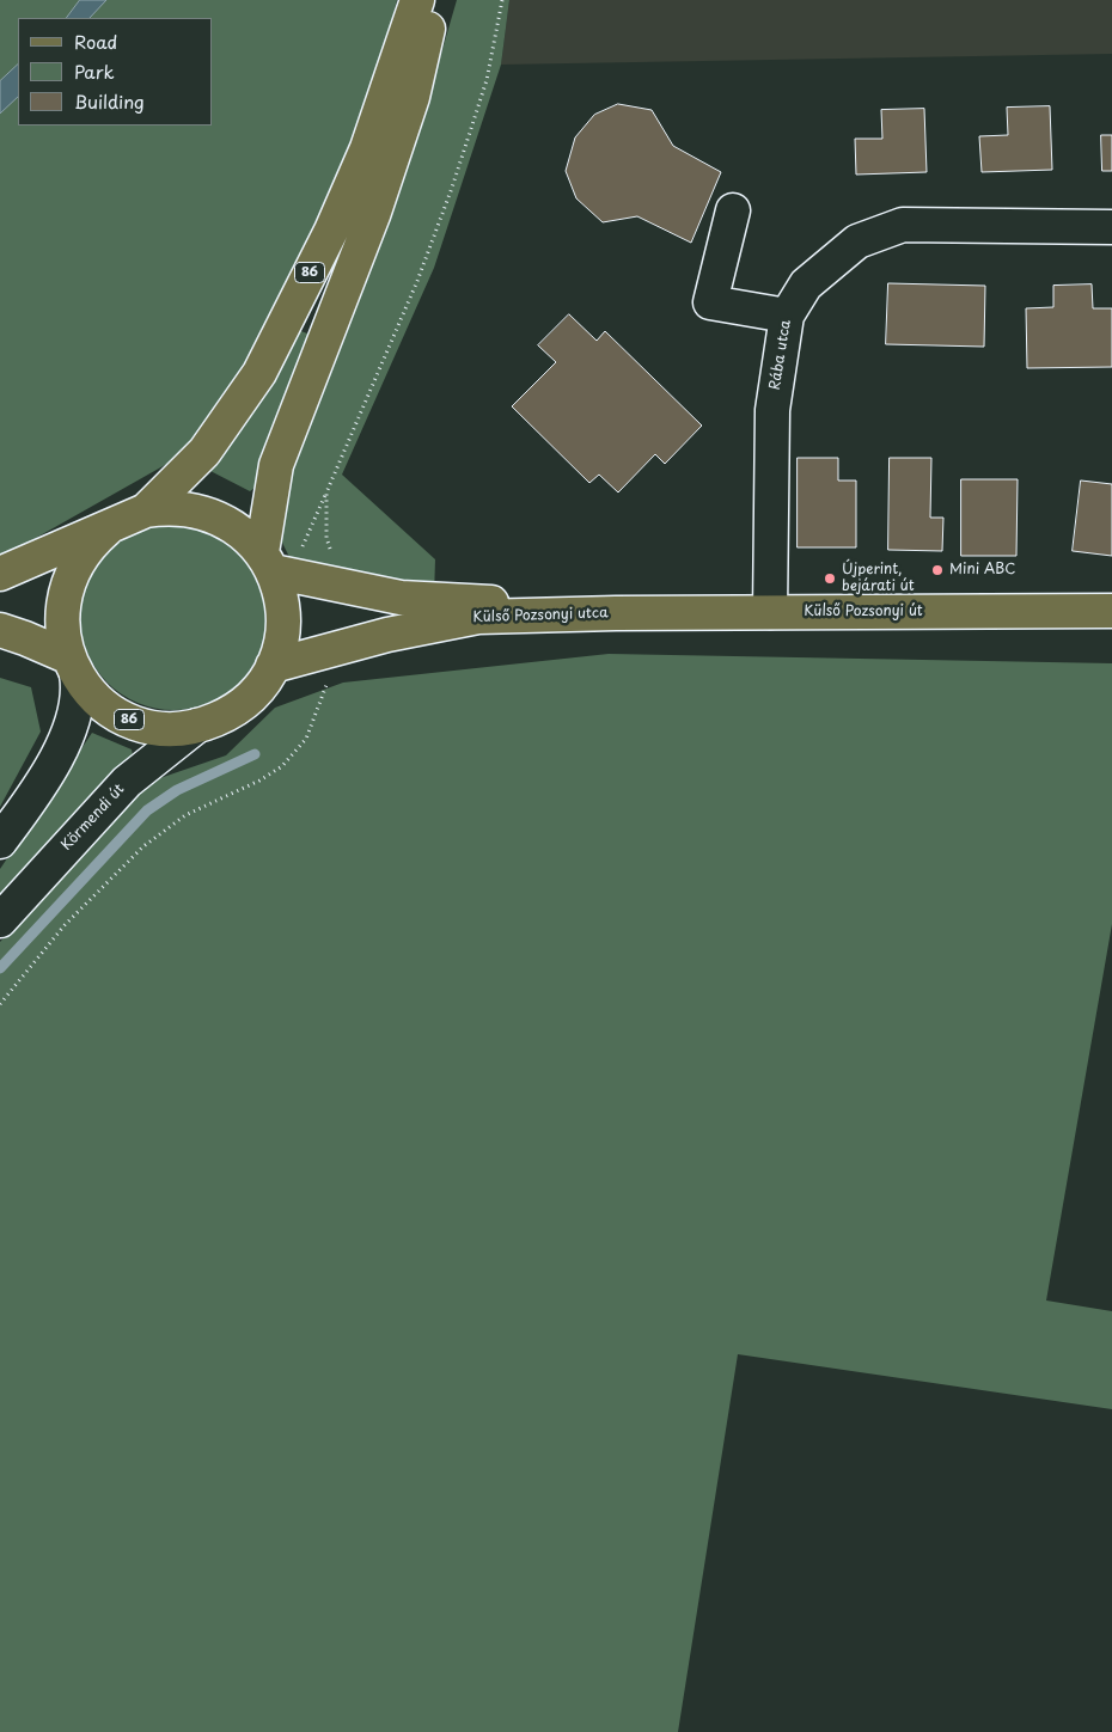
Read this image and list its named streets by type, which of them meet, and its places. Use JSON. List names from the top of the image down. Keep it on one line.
{"streets":{"main road":["86","Külső Pozsonyi út","Külső Pozsonyi utca"],"street":["Rába utca","Körmendi út"]},"crossings":[["86","Külső Pozsonyi utca"],["86","Körmendi út"],["Rába utca","Külső Pozsonyi út"],["Külső Pozsonyi út","Külső Pozsonyi utca"]],"places":["Mini ABC","Újperint, bejárati út"],"legend":["Road","Park","Building"]}
